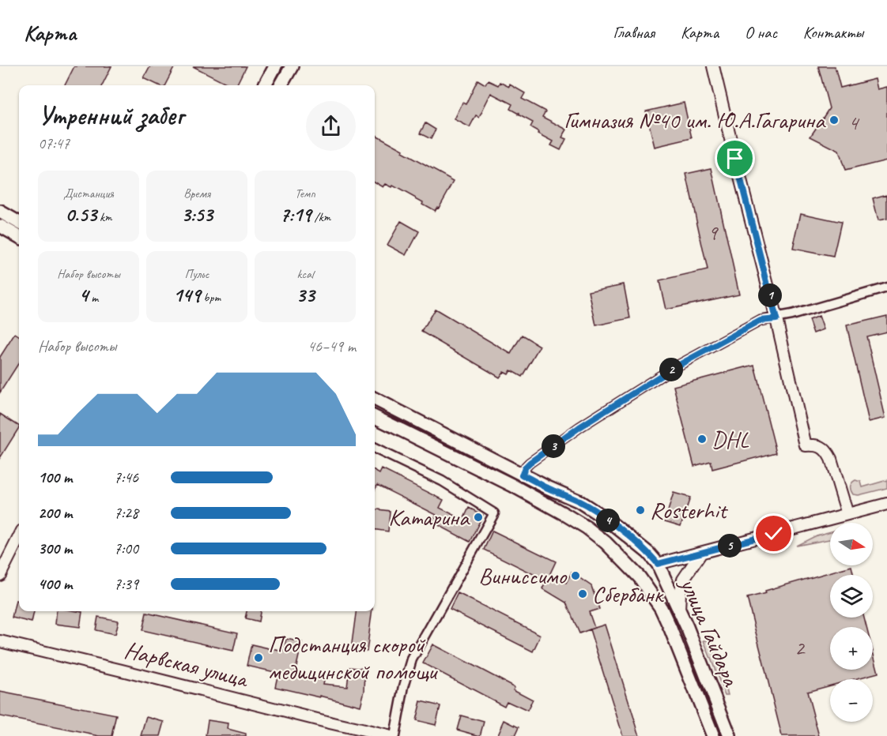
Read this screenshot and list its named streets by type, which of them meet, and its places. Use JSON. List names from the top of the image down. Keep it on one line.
{"streets":{"main road":["улица Гайдара"],"street":["Нарвская улица"]},"places":["Гимназия №40 им. Ю.А.Гагарина","DHL","Rosterhit","Катарина","Виниссимо","Сбербанк","Подстанция скорой медицинской помощи"],"house_numbers":["4","9","2"],"north":"right","page":{"header":"Карта","nav":["Главная","Карта","О нас","Контакты"],"heading":["Утренний забег","07:47"],"stats":[["Дистанция","0.53 km"],["Время","3:53"],["Темп","7:19 /km"],["Набор высоты","4 m"],["Пульс","149 bpm"],["kcal","33"]],"pins":["1","2","3","4","5"],"chart":["Набор высоты","46–49 m"],"list":[{"name":"100 m","note":"7:46"},{"name":"200 m","note":"7:28"},{"name":"300 m","note":"7:00"},{"name":"400 m","note":"7:39"}],"map_buttons":["+","−"]}}
